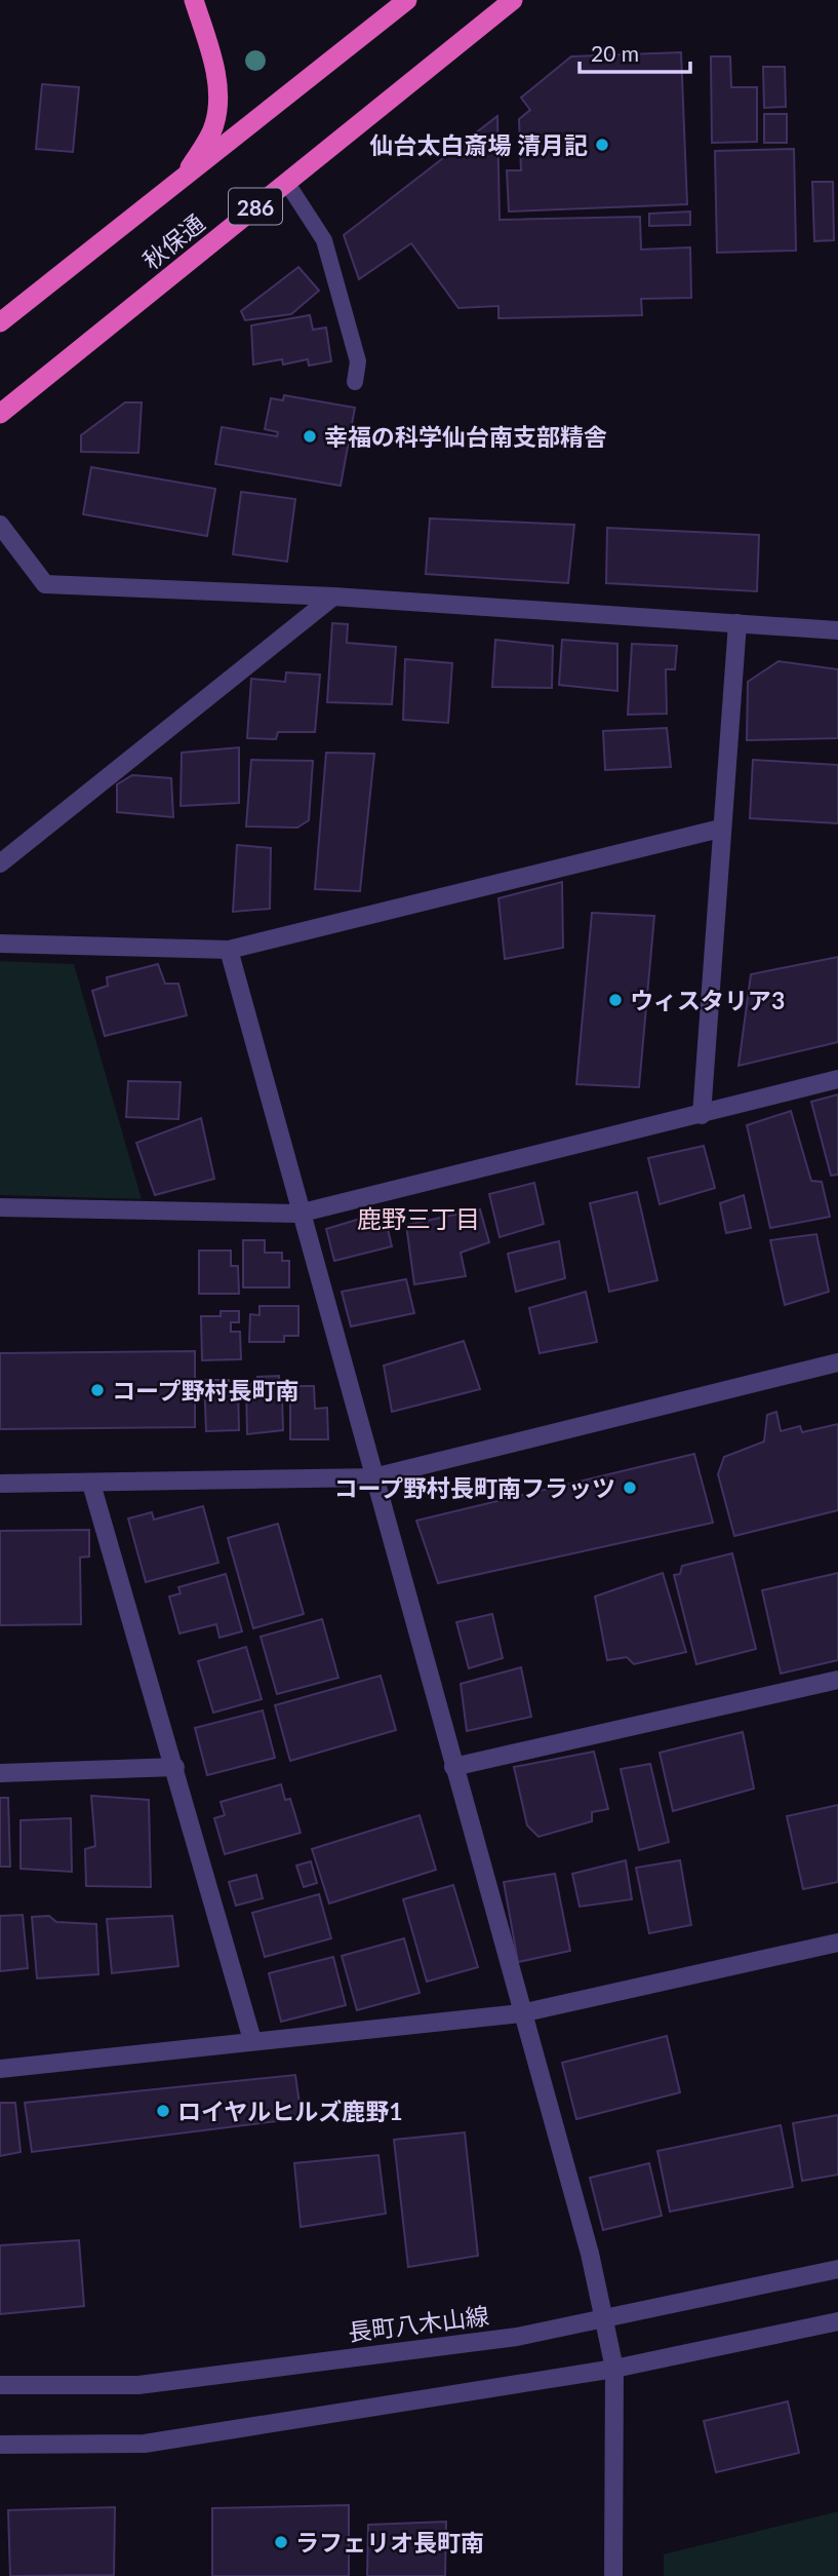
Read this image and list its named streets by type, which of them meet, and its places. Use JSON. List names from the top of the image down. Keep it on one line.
{"streets":{"highway":["286","秋保通"],"street":["長町八木山線"]},"districts":["鹿野三丁目"],"places":["仙台太白斎場 清月記","幸福の科学仙台南支部精舎","ウィスタリア3","コープ野村長町南","コープ野村長町南フラッツ","ロイヤルヒルズ鹿野1","ラフェリオ長町南"],"scale_bar":"20 m"}
